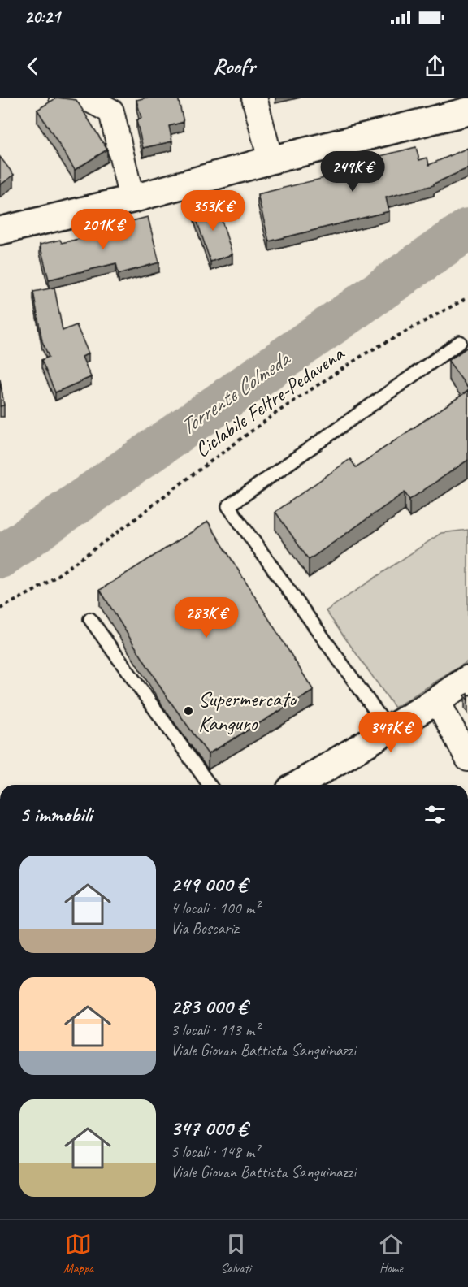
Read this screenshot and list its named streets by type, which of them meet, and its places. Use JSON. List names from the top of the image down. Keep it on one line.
{"streets":{"path":["Ciclabile Feltre-Pedavena"]},"water":["Torrente Colmeda"],"places":["Supermercato Kanguro"],"page":{"status":"20:21","header":"Roofr","price":["249K €","353K €","201K €","283K €","347K €"],"heading":"5 immobili","list":[{"name":"249 000 €","note":"4 locali · 100 m² · Via Boscariz"},{"name":"283 000 €","note":"3 locali · 113 m² · Viale Giovan Battista Sanguinazzi"},{"name":"347 000 €","note":"5 locali · 148 m² · Viale Giovan Battista Sanguinazzi"}],"tabs":["Mappa","Salvati","Home"]}}
